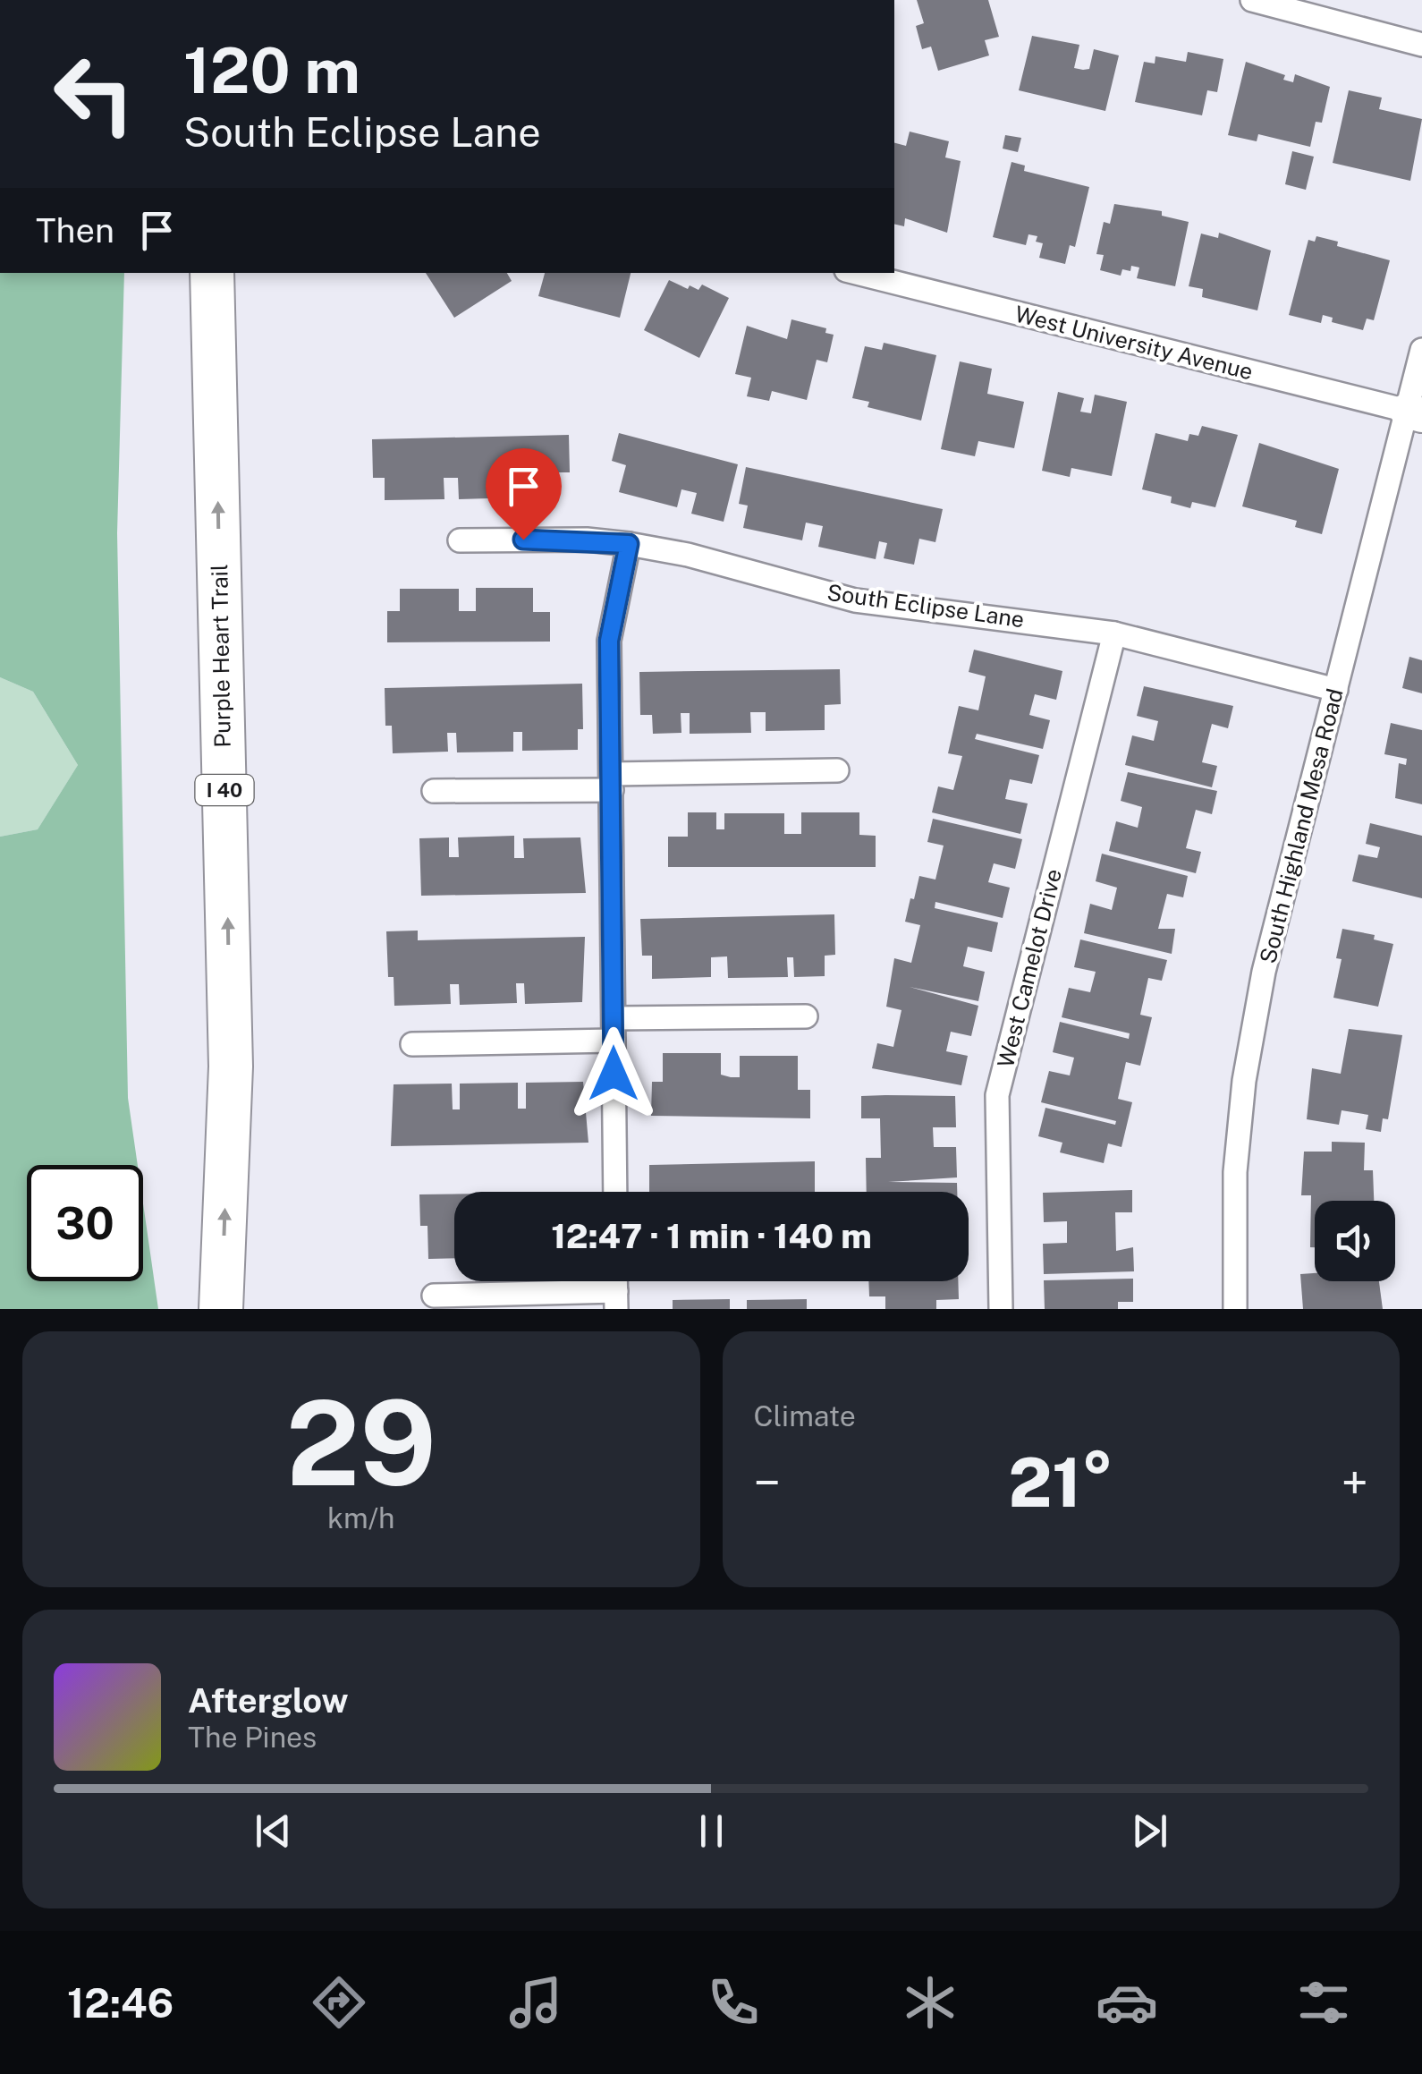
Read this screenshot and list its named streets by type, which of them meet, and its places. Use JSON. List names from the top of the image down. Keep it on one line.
{"streets":{"highway":["Purple Heart Trail","I 40"],"street":["West University Avenue","South Eclipse Lane","South Highland Mesa Road","West Camelot Drive"]},"crossings":[["West University Avenue","South Highland Mesa Road"],["South Eclipse Lane","South Highland Mesa Road"],["South Eclipse Lane","West Camelot Drive"]],"one_way":["Purple Heart Trail"],"page":{"turn":["120 m","South Eclipse Lane"],"then":"Then","limit":"30","trip":"12:47 · 1 min · 140 m","tile":[["29","km/h"],"Climate"],"heat":["−","21°","+"],"song":["Afterglow","The Pines"],"tabs":"12:46"}}
